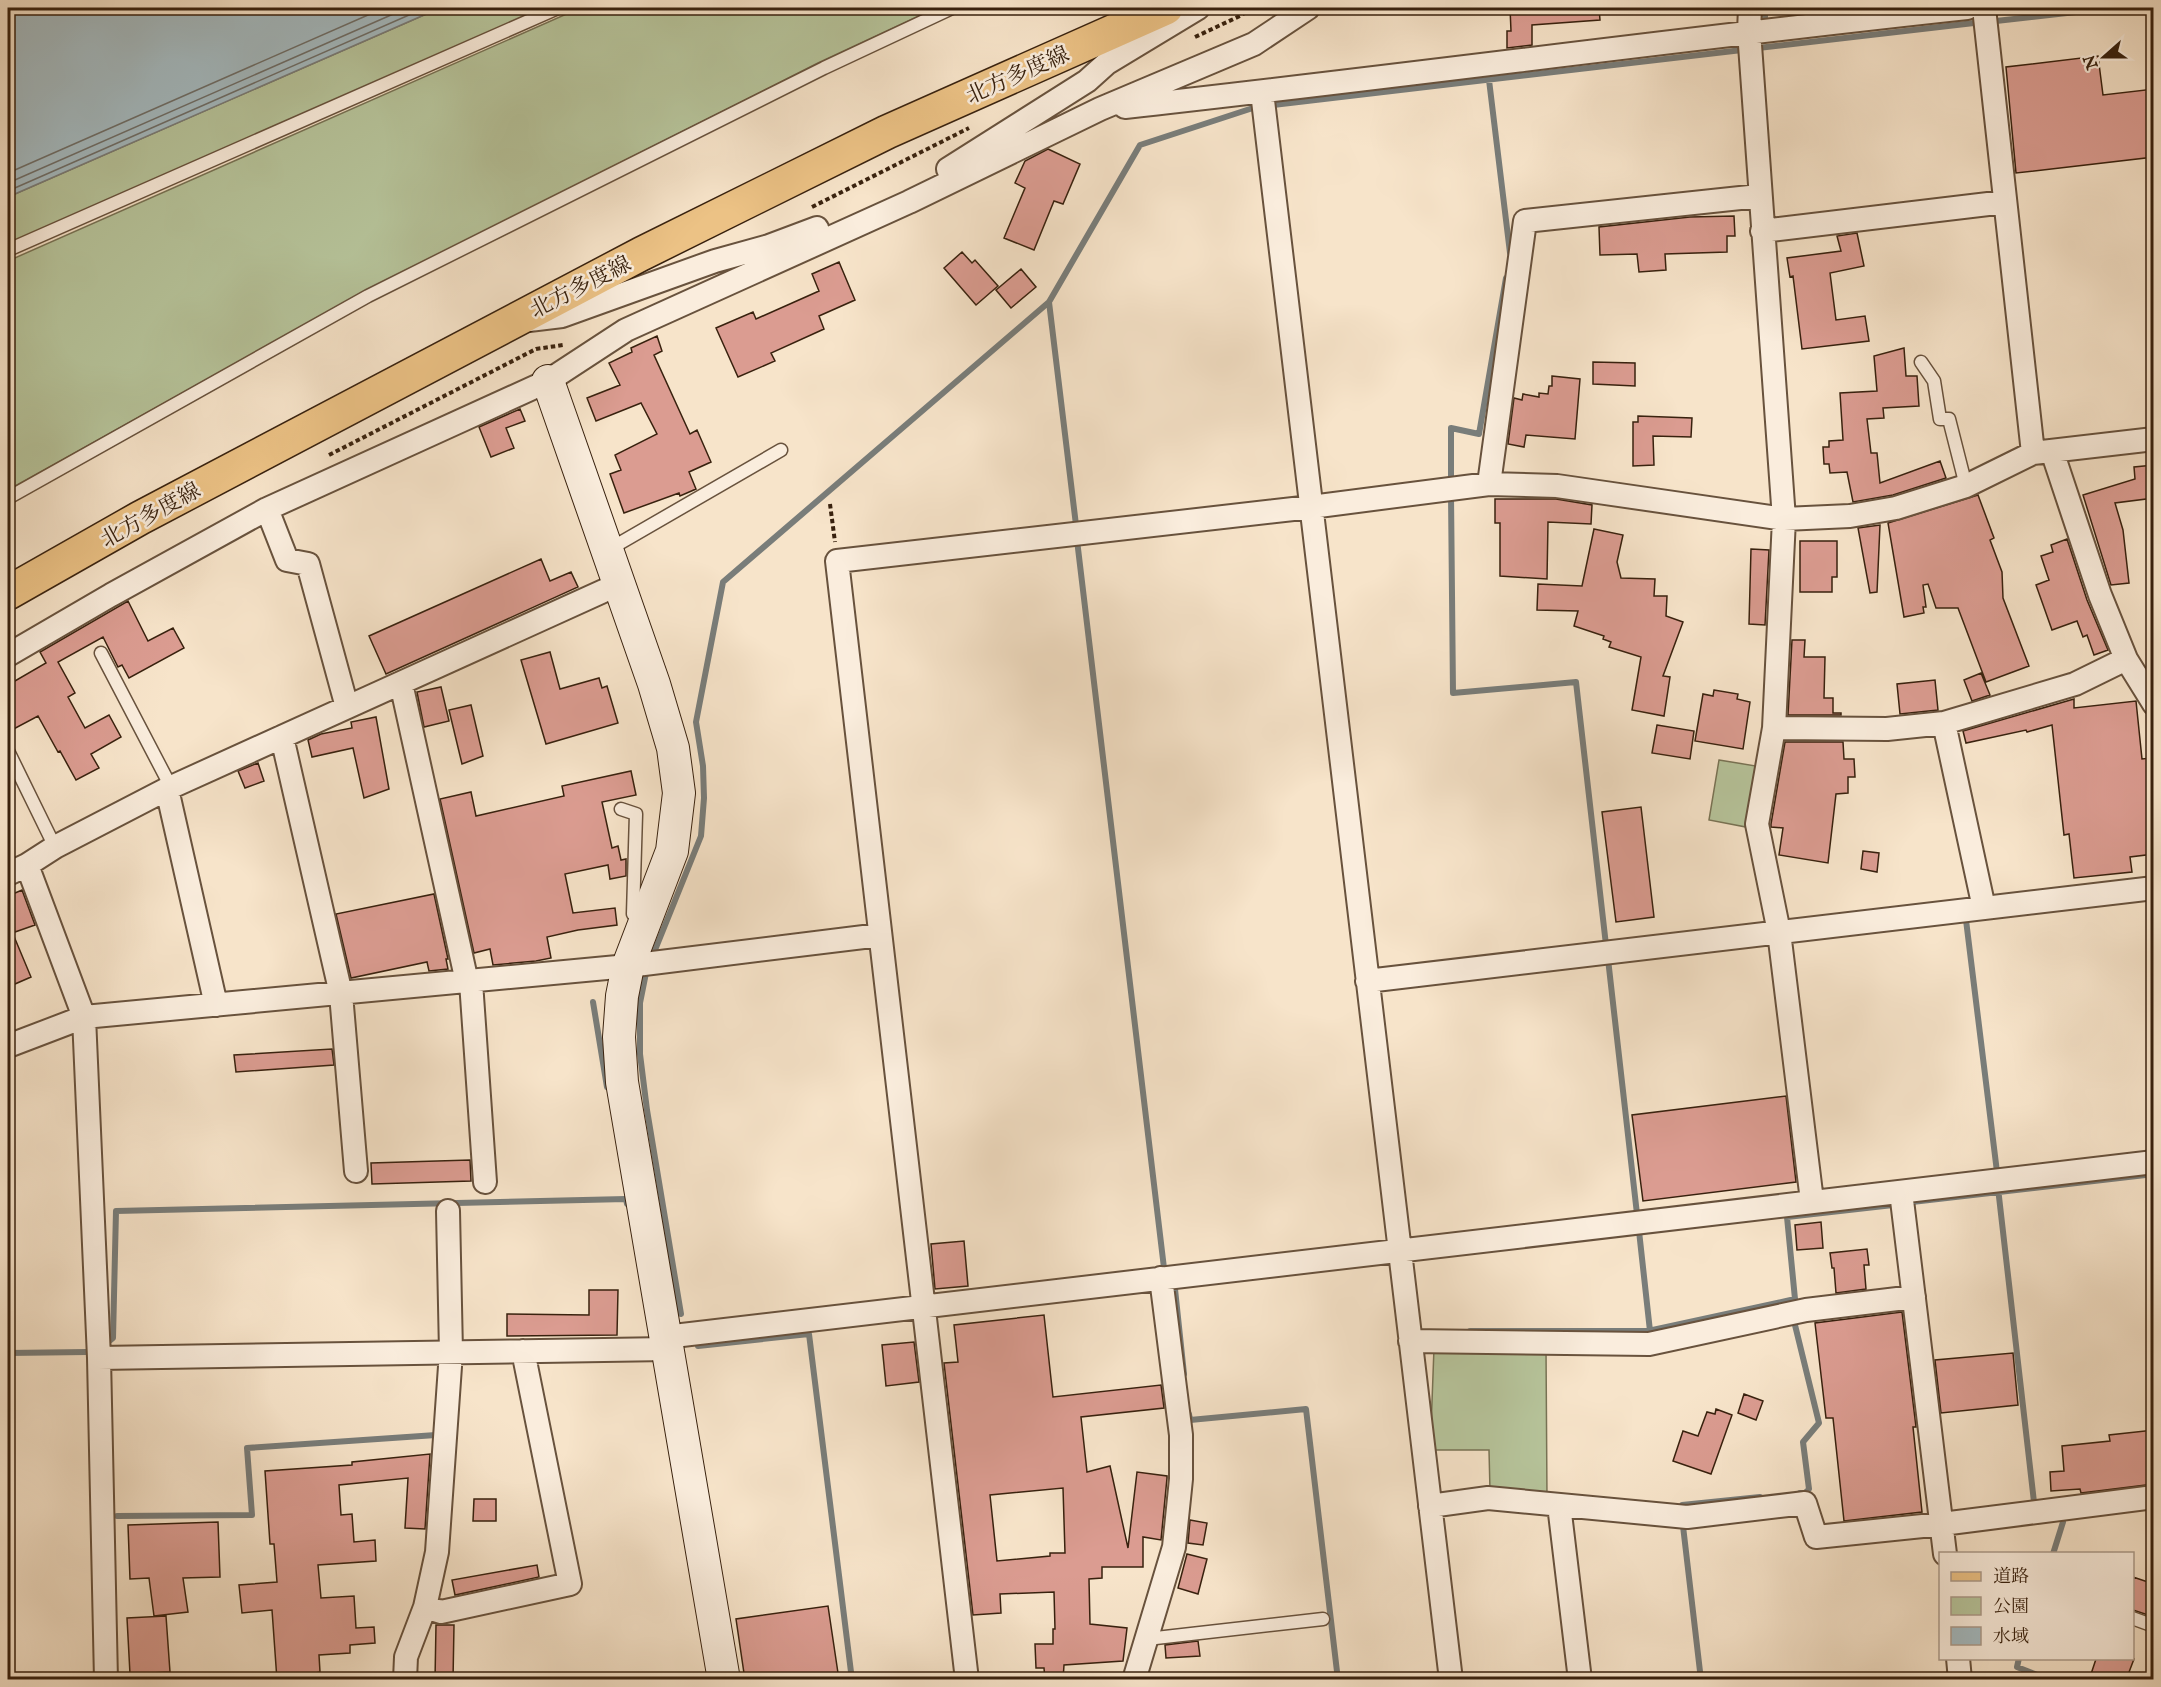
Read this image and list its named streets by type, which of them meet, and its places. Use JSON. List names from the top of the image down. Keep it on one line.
{"streets":{"main road":["北方多度線"]},"legend":["道路","公園","水域"],"north":"left"}
